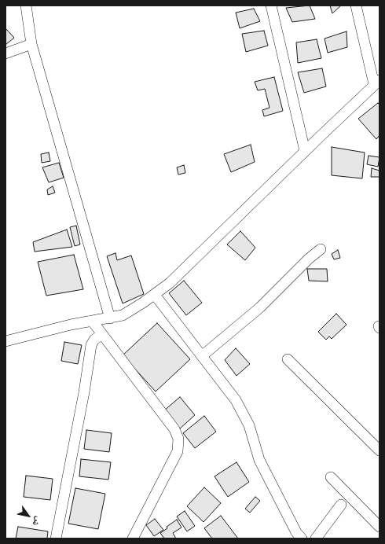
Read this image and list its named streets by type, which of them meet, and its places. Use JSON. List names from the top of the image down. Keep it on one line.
{"north":"bottom right"}
